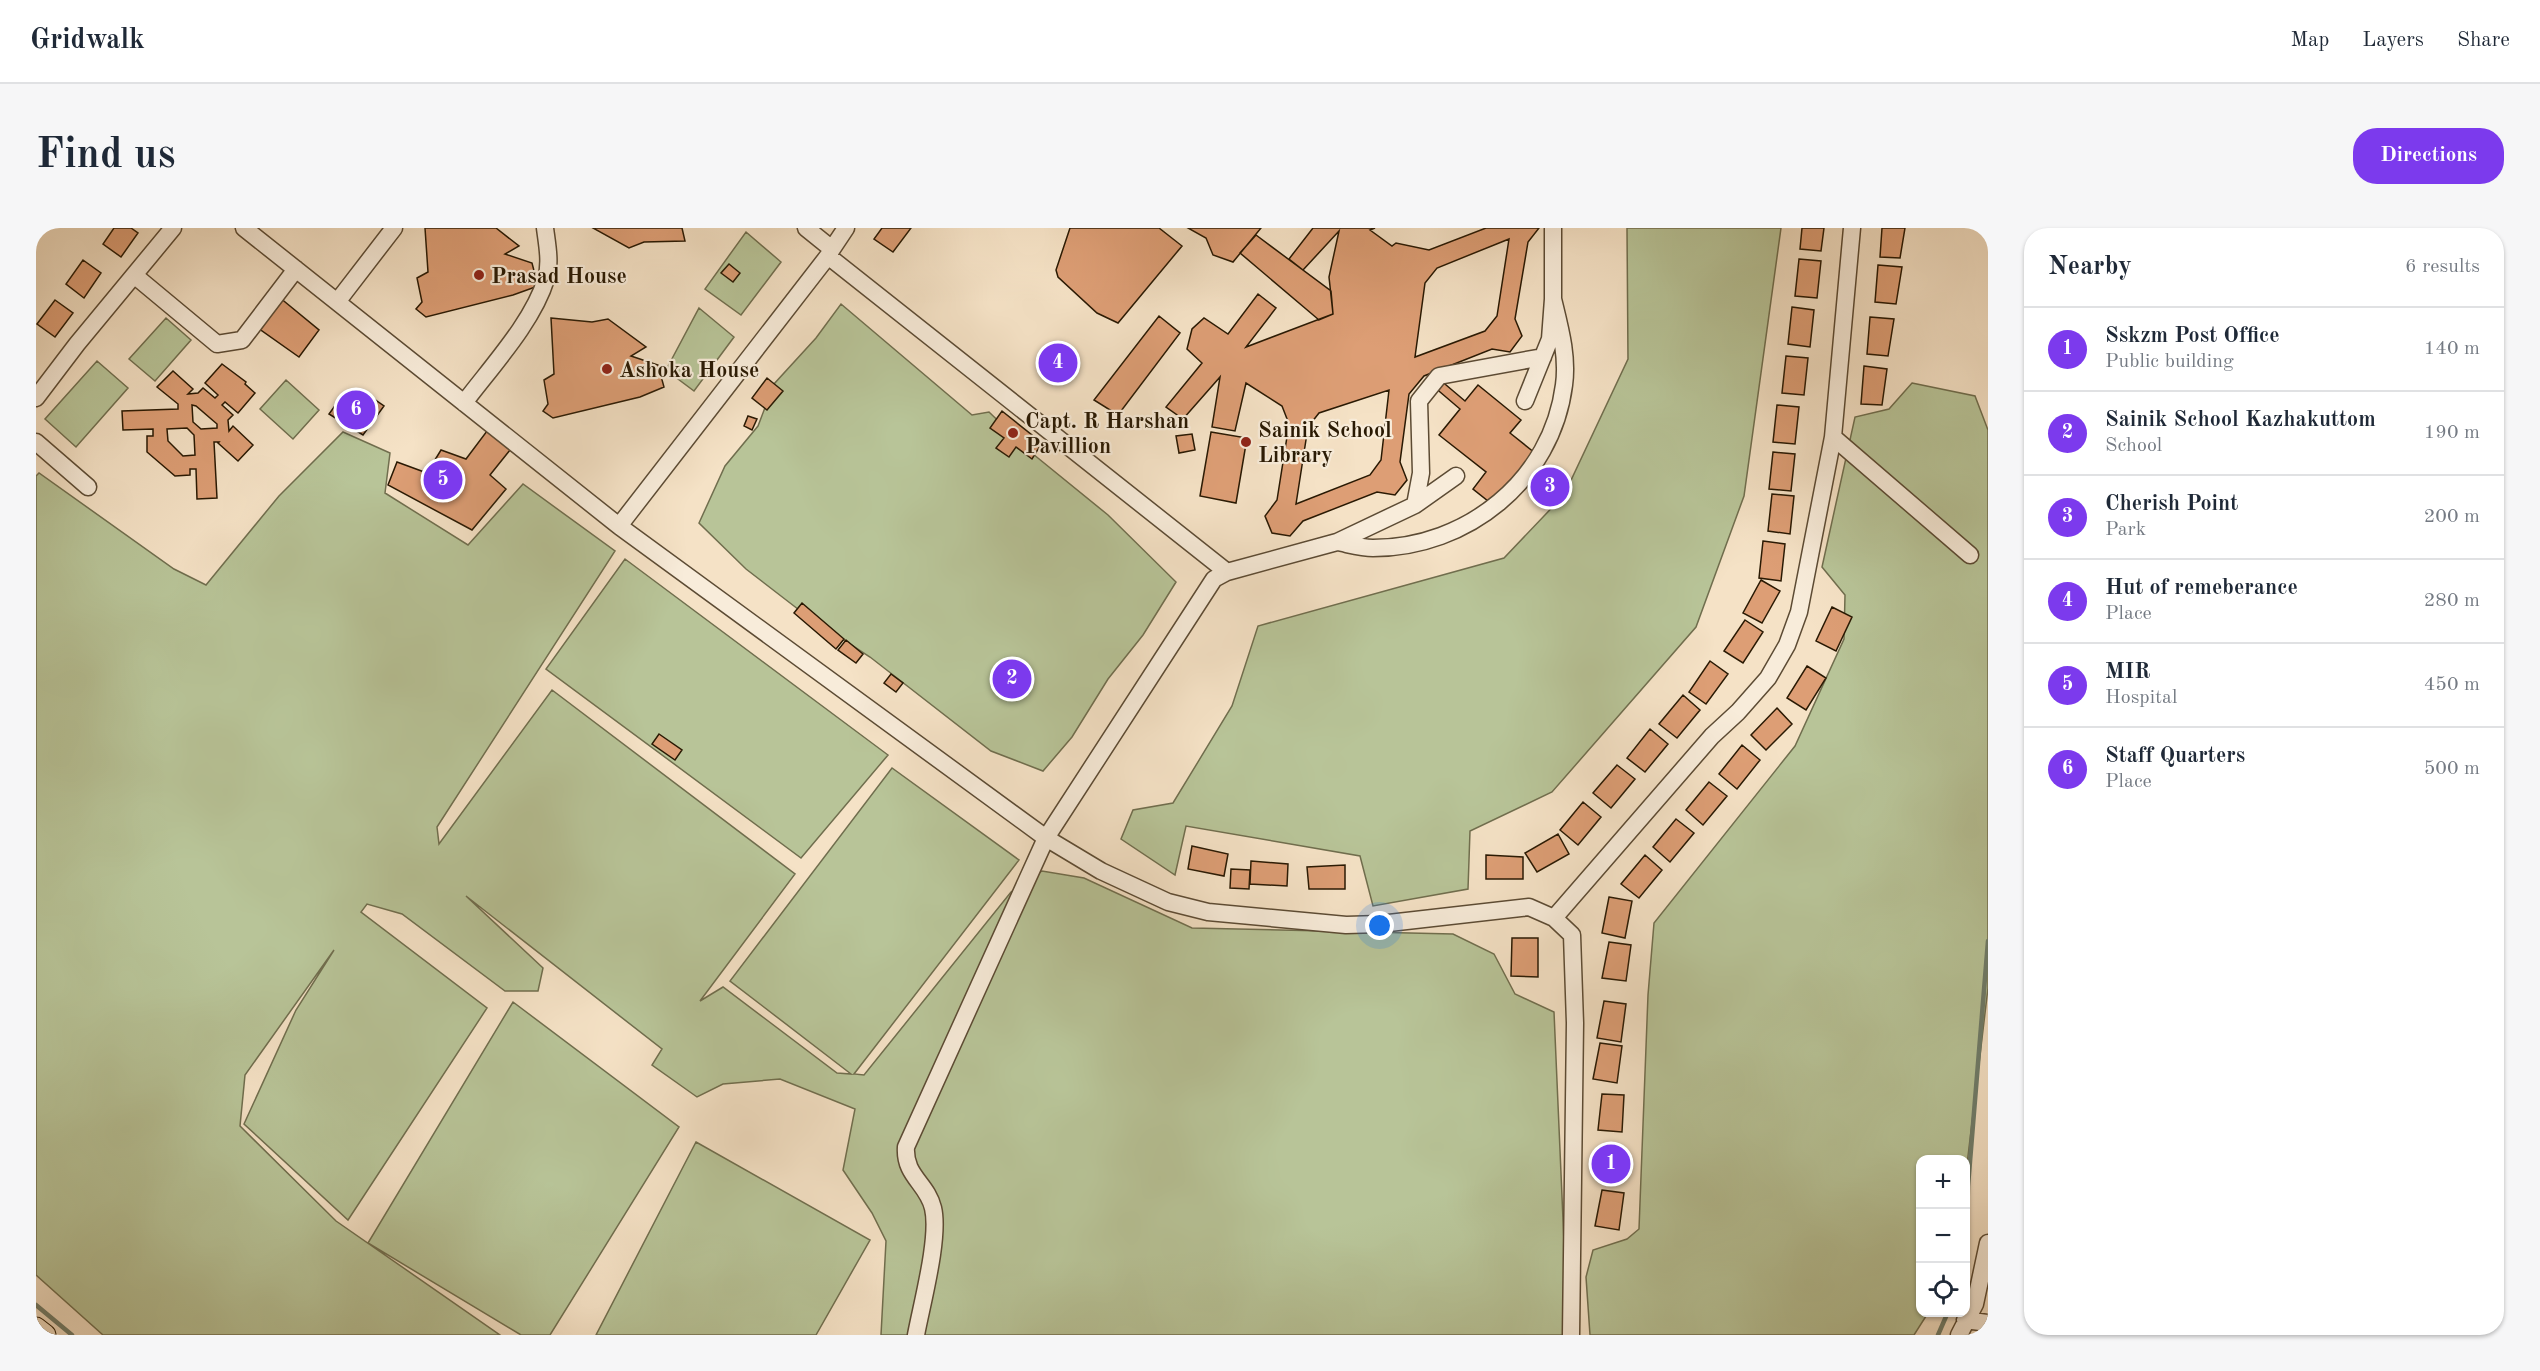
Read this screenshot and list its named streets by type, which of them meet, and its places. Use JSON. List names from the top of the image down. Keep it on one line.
{"places":["Prasad House","Ashoka House","Capt. R Harshan Pavillion","Sainik School Library"],"page":{"header":"Gridwalk","nav":["Map","Layers","Share"],"buttons":"Directions","title":"Find us","heading":["Nearby","6 results"],"list":[{"mark":"1","name":"Sskzm Post Office","note":"Public building","value":"140 m"},{"mark":"2","name":"Sainik School Kazhakuttom","note":"School","value":"190 m"},{"mark":"3","name":"Cherish Point","note":"Park","value":"200 m"},{"mark":"4","name":"Hut of remeberance","note":"Place","value":"280 m"},{"mark":"5","name":"MIR","note":"Hospital","value":"450 m"},{"mark":"6","name":"Staff Quarters","note":"Place","value":"500 m"}],"pins":["4","6","5","3","2","1"],"map_buttons":["+","−"]}}
